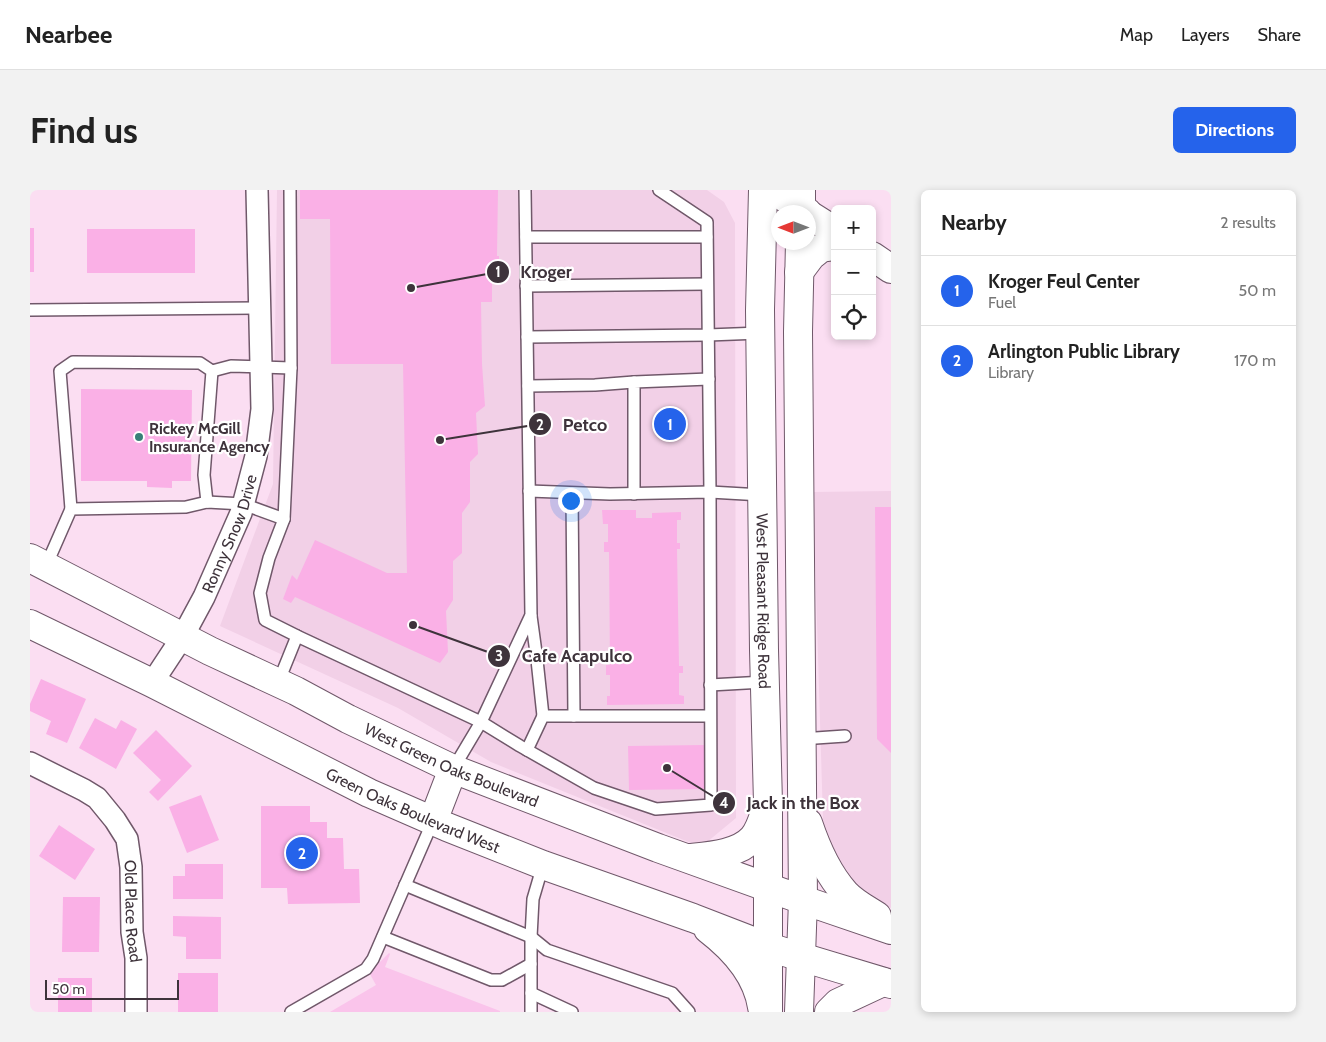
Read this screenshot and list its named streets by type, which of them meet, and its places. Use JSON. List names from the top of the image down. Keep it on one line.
{"streets":{"main road":["West Pleasant Ridge Road","West Green Oaks Boulevard","Green Oaks Boulevard West"],"street":["Ronny Snow Drive","Old Place Road"]},"crossings":[["Ronny Snow Drive","West Green Oaks Boulevard"],["Ronny Snow Drive","Green Oaks Boulevard West"],["West Pleasant Ridge Road","West Green Oaks Boulevard"],["West Pleasant Ridge Road","Green Oaks Boulevard West"]],"places":["Kroger","Rickey McGill Insurance Agency","Petco","Cafe Acapulco","Jack in the Box"],"scale_bar":"50 m","north":"left","page":{"header":"Nearbee","nav":["Map","Layers","Share"],"buttons":"Directions","title":"Find us","heading":["Nearby","2 results"],"map_buttons":["+","−"],"list":[{"mark":"1","name":"Kroger Feul Center","note":"Fuel","value":"50 m"},{"mark":"2","name":"Arlington Public Library","note":"Library","value":"170 m"}],"pins":["1","2"],"scale":"50 m"}}
